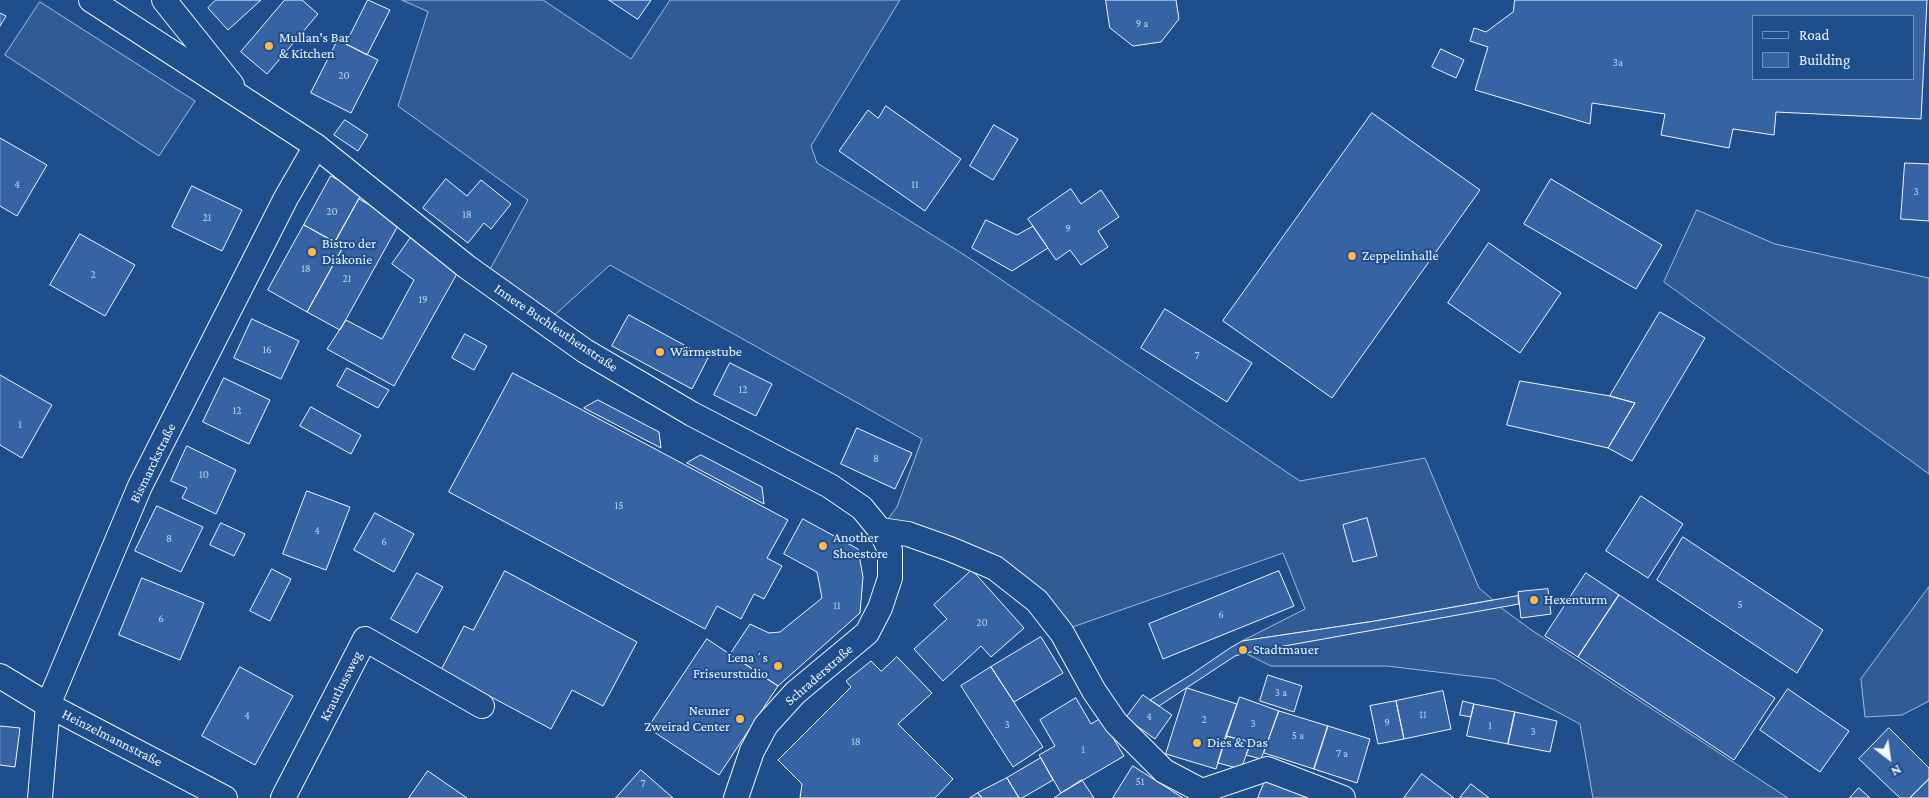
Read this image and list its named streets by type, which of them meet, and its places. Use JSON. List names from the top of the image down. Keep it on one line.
{"streets":{"street":["Innere Buchleuthenstraße","Bismarckstraße","Schraderstraße","Krautlussweg","Heinzelmannstraße"]},"crossings":[["Innere Buchleuthenstraße","Bismarckstraße"],["Innere Buchleuthenstraße","Schraderstraße"],["Bismarckstraße","Heinzelmannstraße"]],"places":["Mullan's Bar & Kitchen","Bistro der Diakonie","Zeppelinhalle","Wärmestube","Another Shoestore","Hexenturm","Stadtmauer","Lena´s Friseurstudio","Neuner Zweirad Center","Dies & Das"],"house_numbers":["9 a","3a","20","4","11","3","20","18","21","9","18","2","21","19","16","7","12","12","1","8","10","15","4","8","6","5","11","6","6","20","3 a","11","4","4","2","9","3","3","1","3","5 a","18","1","7 a","51","7"],"legend":["Road","Building"],"north":"bottom right"}
